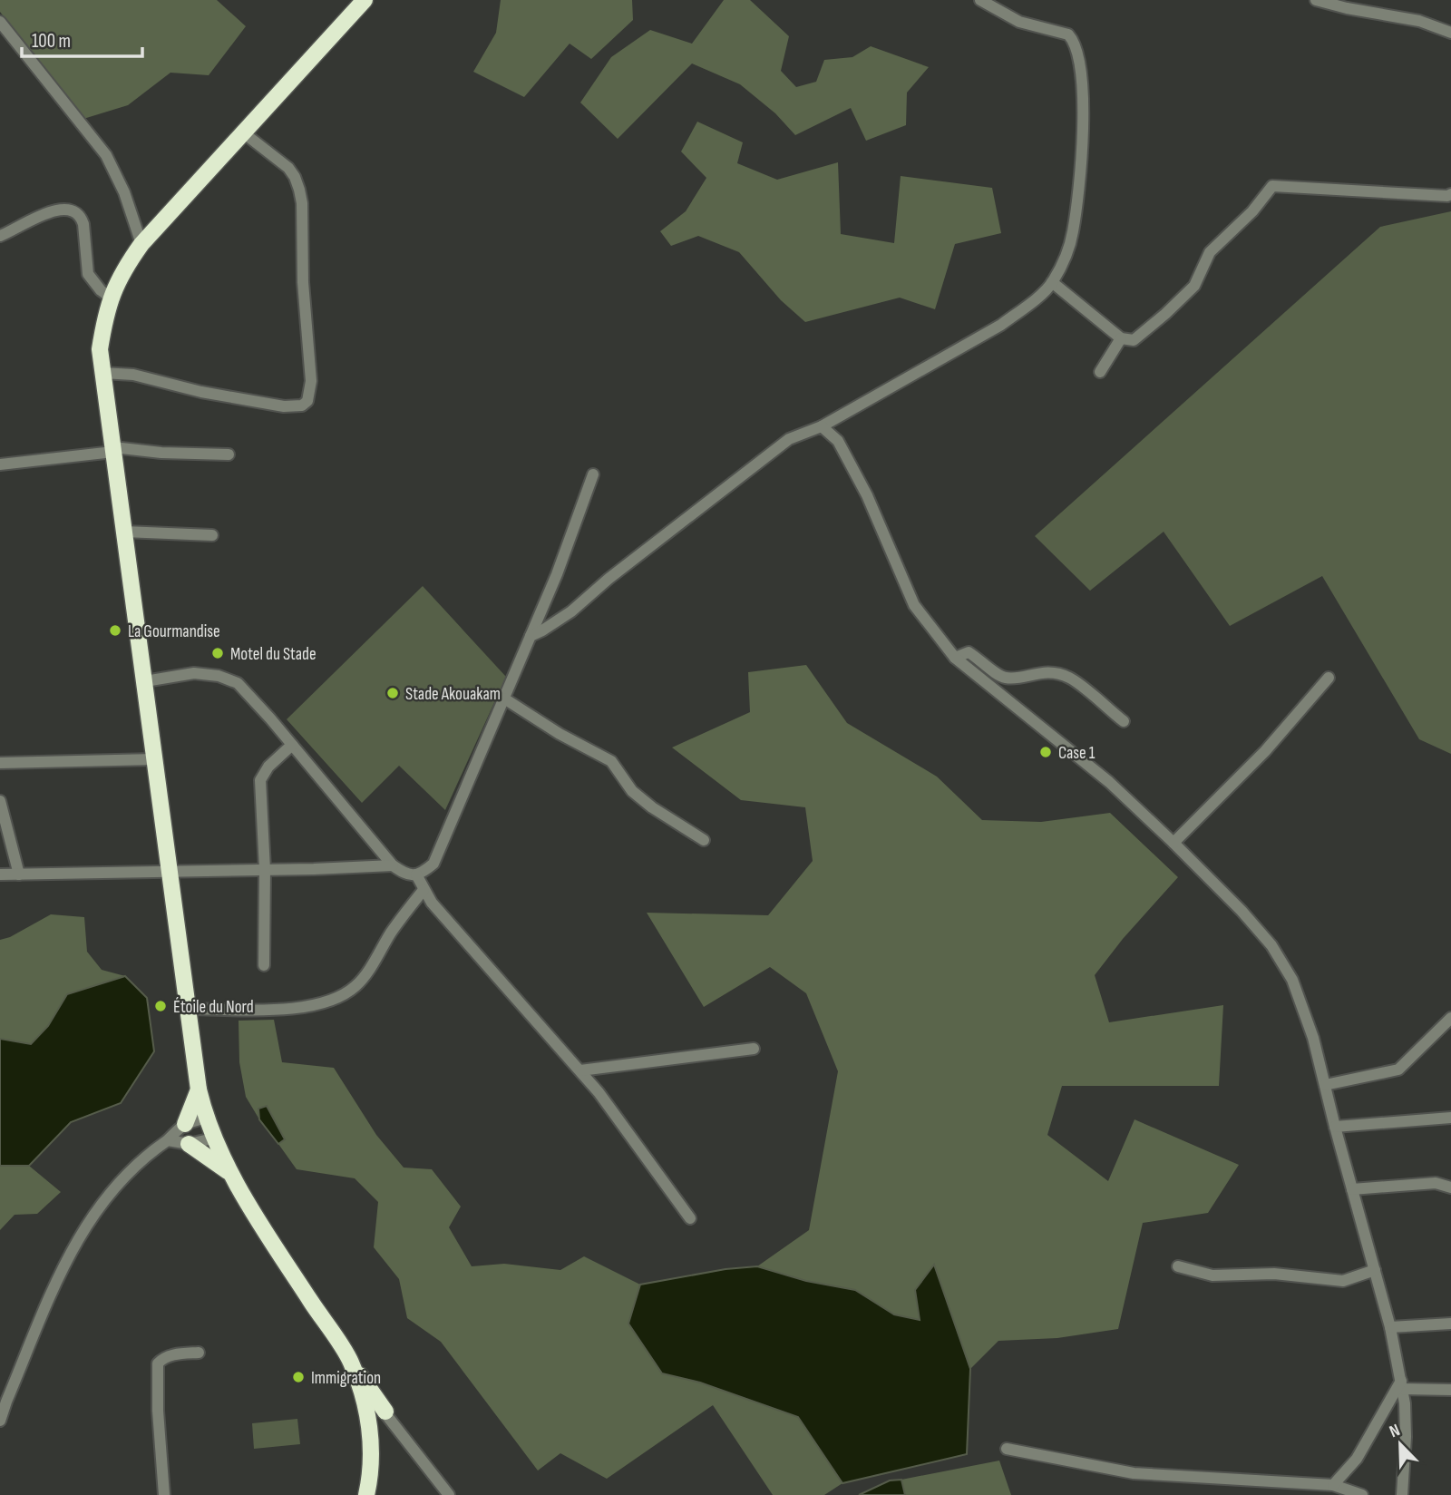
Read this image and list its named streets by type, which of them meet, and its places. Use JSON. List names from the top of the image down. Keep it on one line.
{"places":["La Gourmandise","Motel du Stade","Stade Akouakam","Case 1","Étoile du Nord","Immigration"],"scale_bar":"100 m","north":"top left"}
